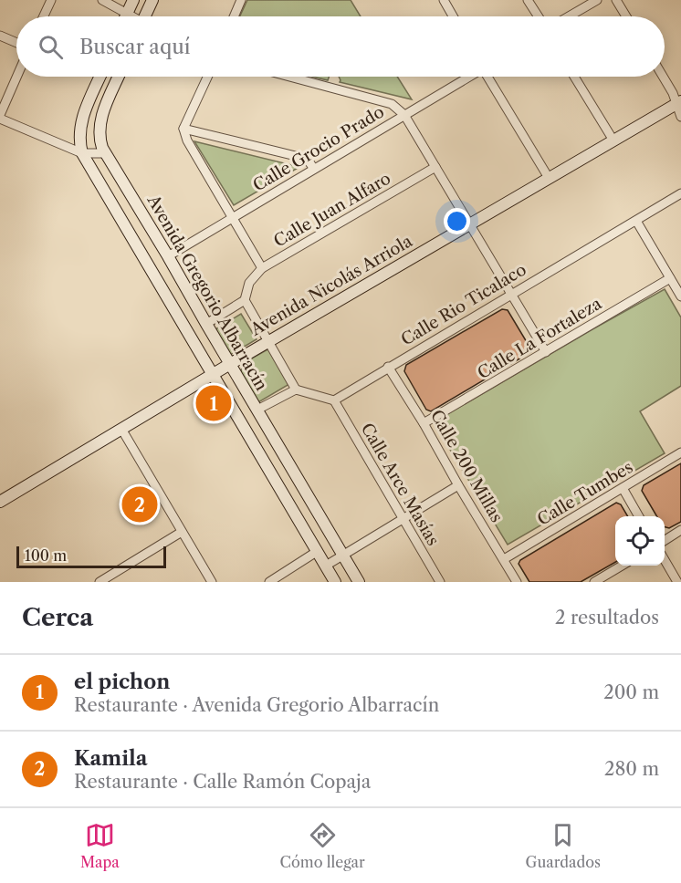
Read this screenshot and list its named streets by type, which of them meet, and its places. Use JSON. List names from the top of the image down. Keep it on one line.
{"streets":{"street":["Calle Grocio Prado","Calle Juan Alfaro","Avenida Nicolás Arriola","Avenida Gregorio Albarracín","Calle Rio Ticalaco","Calle La Fortaleza","Calle 200 Millas","Calle Arce Masías","Calle Tumbes"]},"crossings":[["Calle Grocio Prado","Avenida Gregorio Albarracín"],["Avenida Nicolás Arriola","Avenida Gregorio Albarracín"],["Calle Rio Ticalaco","Calle 200 Millas"],["Calle Rio Ticalaco","Calle Arce Masías"],["Calle La Fortaleza","Calle 200 Millas"],["Calle 200 Millas","Calle Tumbes"]],"scale_bar":"100 m","page":{"search":"Buscar aquí","pins":["1","2"],"scale":"100 m","heading":["Cerca","2 resultados"],"list":[{"mark":"1","name":"el pichon","note":"Restaurante · Avenida Gregorio Albarracín","value":"200 m"},{"mark":"2","name":"Kamila","note":"Restaurante · Calle Ramón Copaja","value":"280 m"}],"nav":["Mapa","Cómo llegar","Guardados"]}}
